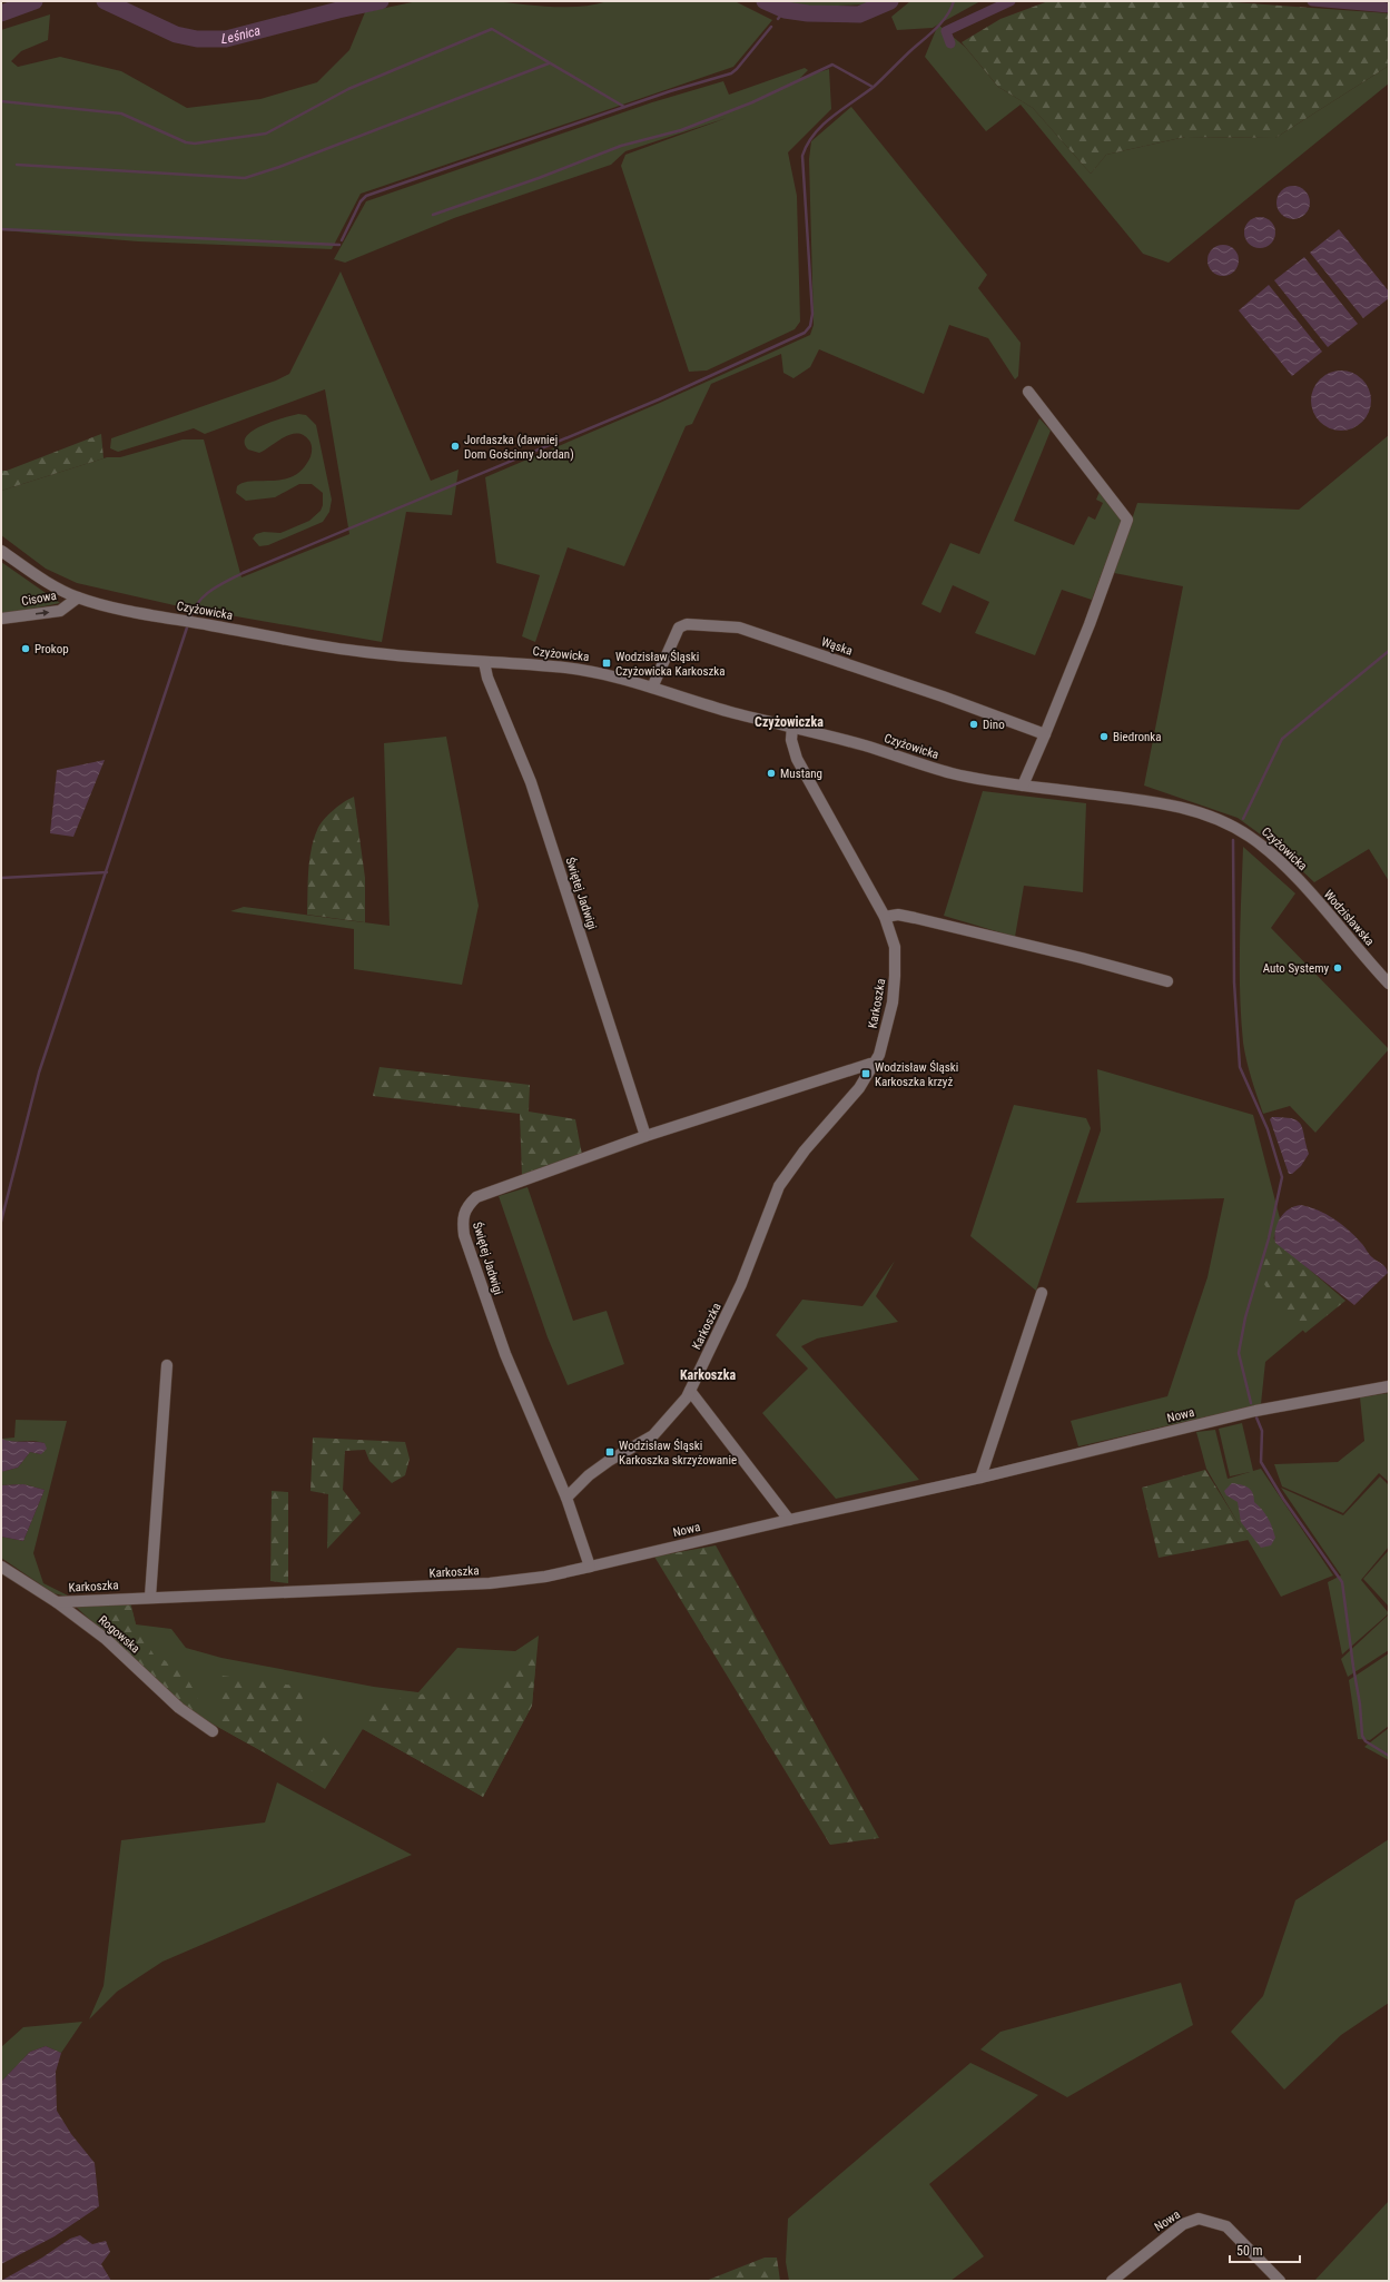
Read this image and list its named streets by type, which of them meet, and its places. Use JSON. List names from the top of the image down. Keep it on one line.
{"streets":{"street":["Cisowa","Czyżowicka","Wąska","Świętej Jadwigi","Wodzisławska","Karkoszka","Nowa","Rogowska"]},"crossings":[["Cisowa","Czyżowicka"],["Czyżowicka","Wąska"],["Czyżowicka","Świętej Jadwigi"],["Czyżowicka","Wodzisławska"],["Czyżowicka","Karkoszka"],["Świętej Jadwigi","Karkoszka"],["Karkoszka","Nowa"],["Karkoszka","Rogowska"]],"one_way":["Cisowa"],"districts":["Czyżowiczka","Karkoszka"],"water":["Leśnica"],"places":{"other":["Jordaszka (dawniej Dom Gościnny Jordan)","Prokop","Dino","Biedronka","Mustang","Auto Systemy"],"transit":["Wodzisław Śląski Czyżowicka Karkoszka","Wodzisław Śląski Karkoszka krzyż","Wodzisław Śląski Karkoszka skrzyżowanie"]},"scale_bar":"50 m"}
